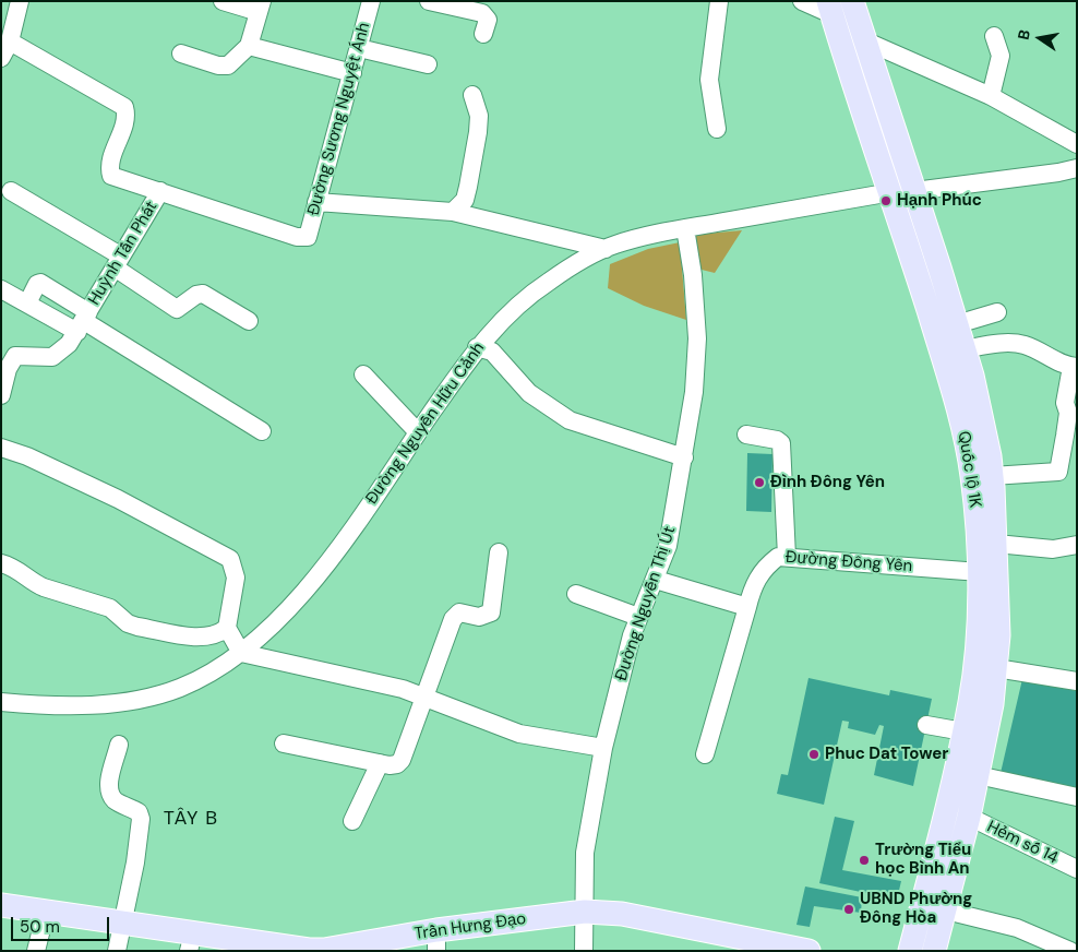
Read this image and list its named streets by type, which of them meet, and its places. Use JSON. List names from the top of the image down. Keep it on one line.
{"streets":{"main road":["Quốc lộ 1K","Trần Hưng Đạo"],"street":["Đường Sương Nguyệt Ánh","Huỳnh Tấn Phát","Đường Nguyễn Hữu Cảnh","Đường Đông Yên","Đường Nguyễn Thị Út","Hẻm số 14"]},"crossings":[["Đường Sương Nguyệt Ánh","Huỳnh Tấn Phát"],["Đường Nguyễn Hữu Cảnh","Quốc lộ 1K"],["Đường Nguyễn Hữu Cảnh","Đường Nguyễn Thị Út"],["Quốc lộ 1K","Đường Đông Yên"],["Quốc lộ 1K","Hẻm số 14"],["Đường Nguyễn Thị Út","Trần Hưng Đạo"]],"districts":["TÂY B"],"places":["Hạnh Phúc","Đình Đông Yên","Phuc Dat Tower","Trường Tiểu học Bình An","UBND Phường Đông Hòa"],"scale_bar":"50 m","north":"left"}
